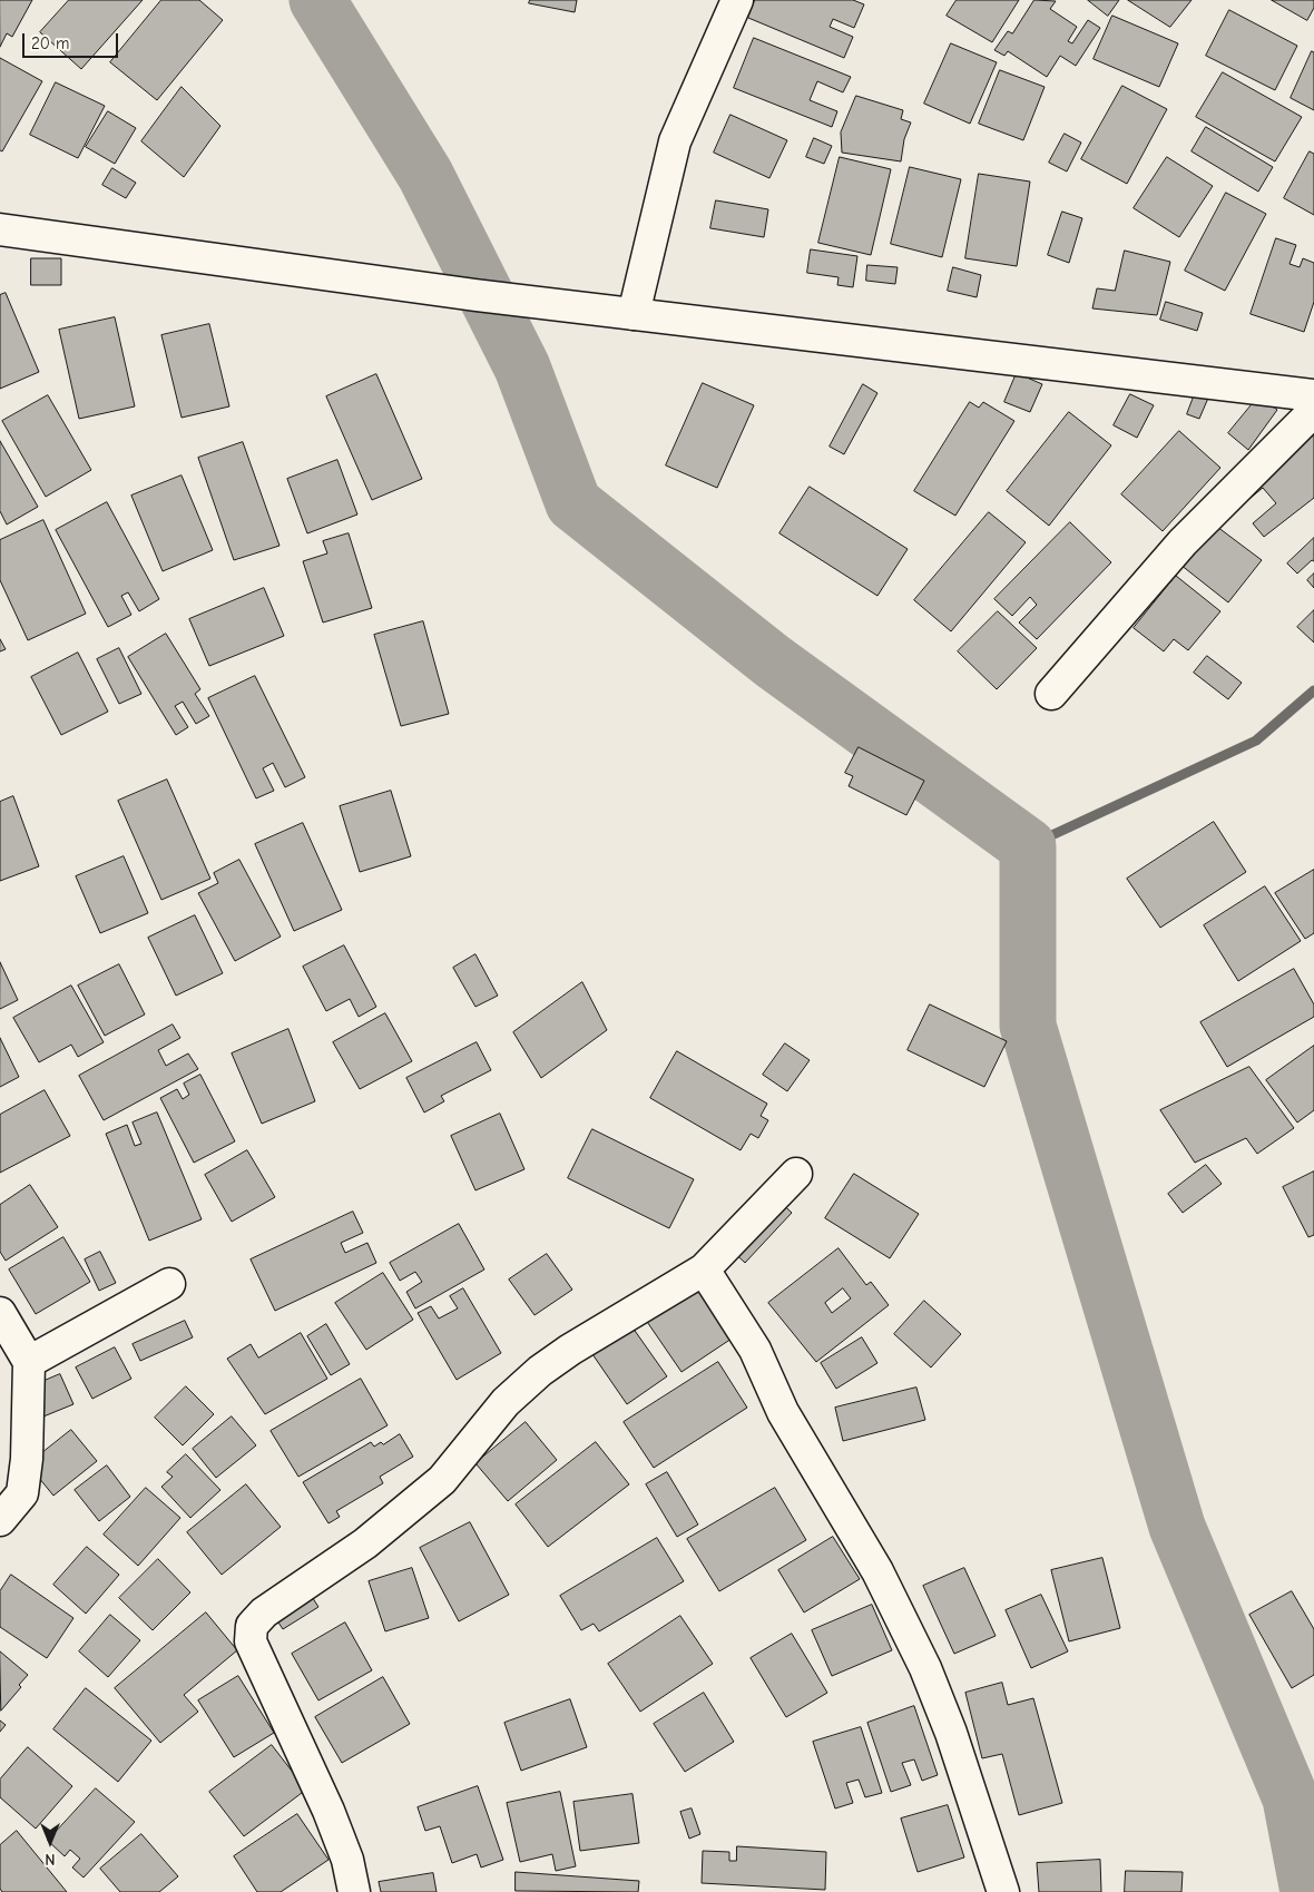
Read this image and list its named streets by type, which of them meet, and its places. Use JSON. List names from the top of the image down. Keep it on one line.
{"scale_bar":"20 m","north":"bottom"}
